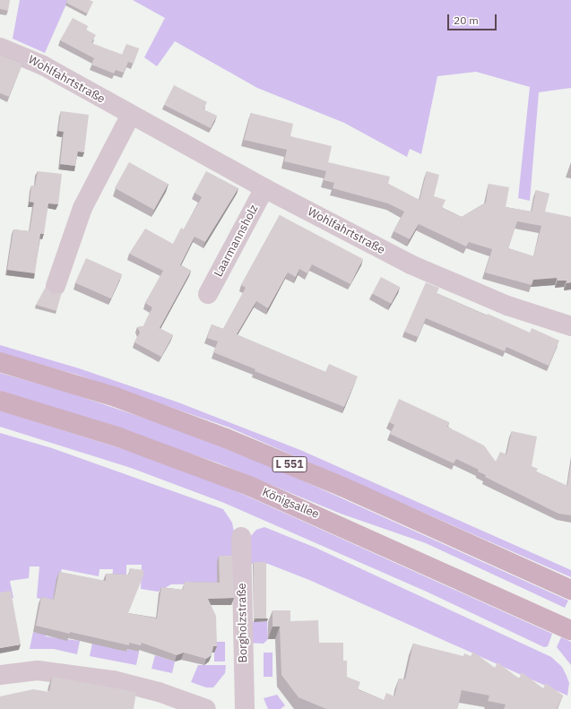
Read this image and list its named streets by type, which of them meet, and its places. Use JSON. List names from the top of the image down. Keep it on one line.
{"streets":{"main road":["L 551","Königsallee"],"street":["Wohlfahrtstraße","Laarmannsholz","Borgholzstraße"]},"crossings":[["Wohlfahrtstraße","Laarmannsholz"]],"scale_bar":"20 m"}
